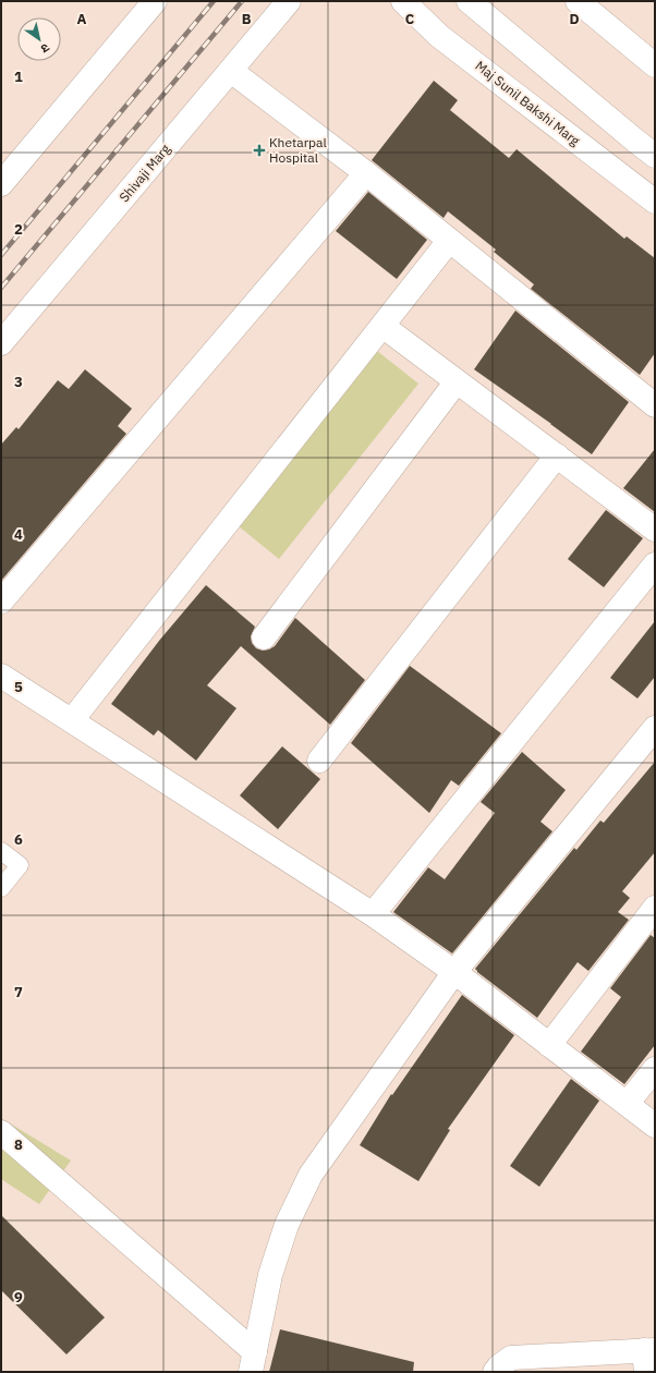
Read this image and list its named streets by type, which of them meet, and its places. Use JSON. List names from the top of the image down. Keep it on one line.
{"streets":{"street":["Maj Sunil Bakshi Marg","Shivaji Marg"]},"places":{"health":["Khetarpal Hospital"]},"north":"bottom right","grid":{"columns":["A","B","C","D"],"rows":["1","2","3","4","5","6","7","8","9"]}}
